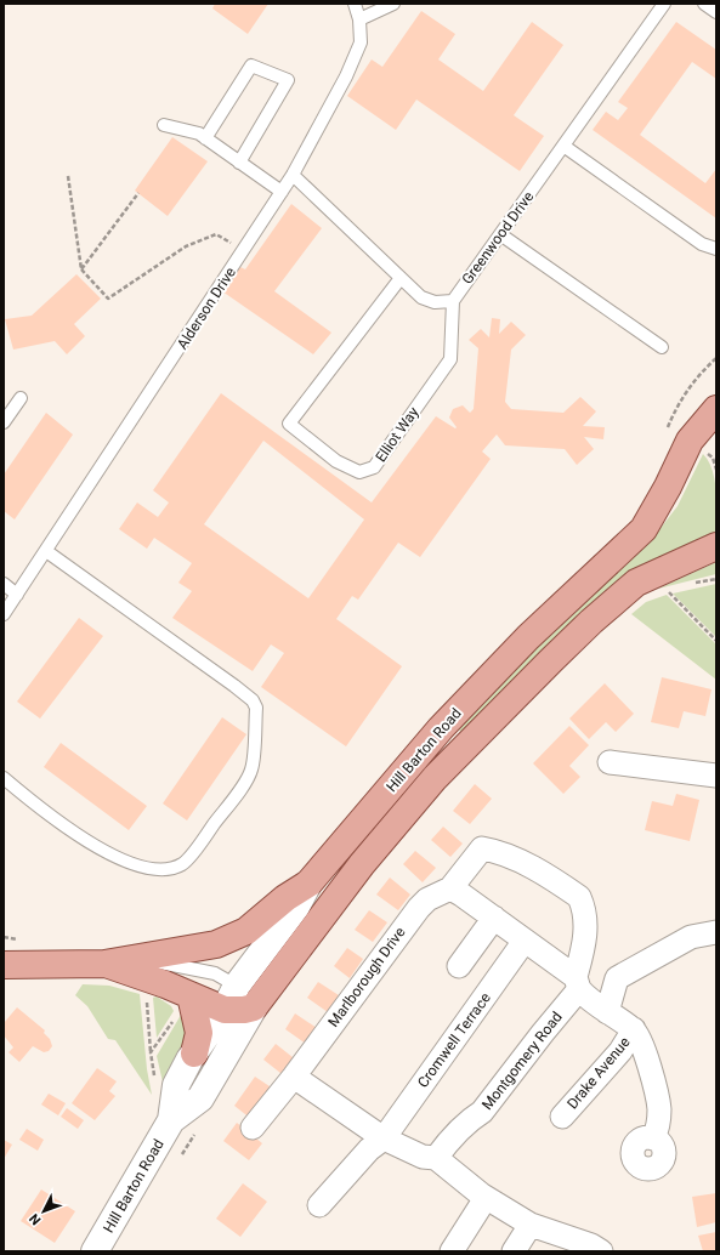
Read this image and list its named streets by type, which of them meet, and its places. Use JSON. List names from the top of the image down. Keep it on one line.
{"streets":{"main road":["Hill Barton Road"],"street":["Marlborough Drive","Cromwell Terrace","Montgomery Road","Drake Avenue"],"lane":["Greenwood Drive","Alderson Drive","Elliot Way"]},"crossings":[["Greenwood Drive","Elliot Way"],["Marlborough Drive","Montgomery Road"],["Marlborough Drive","Drake Avenue"],["Montgomery Road","Drake Avenue"]],"north":"bottom left"}
